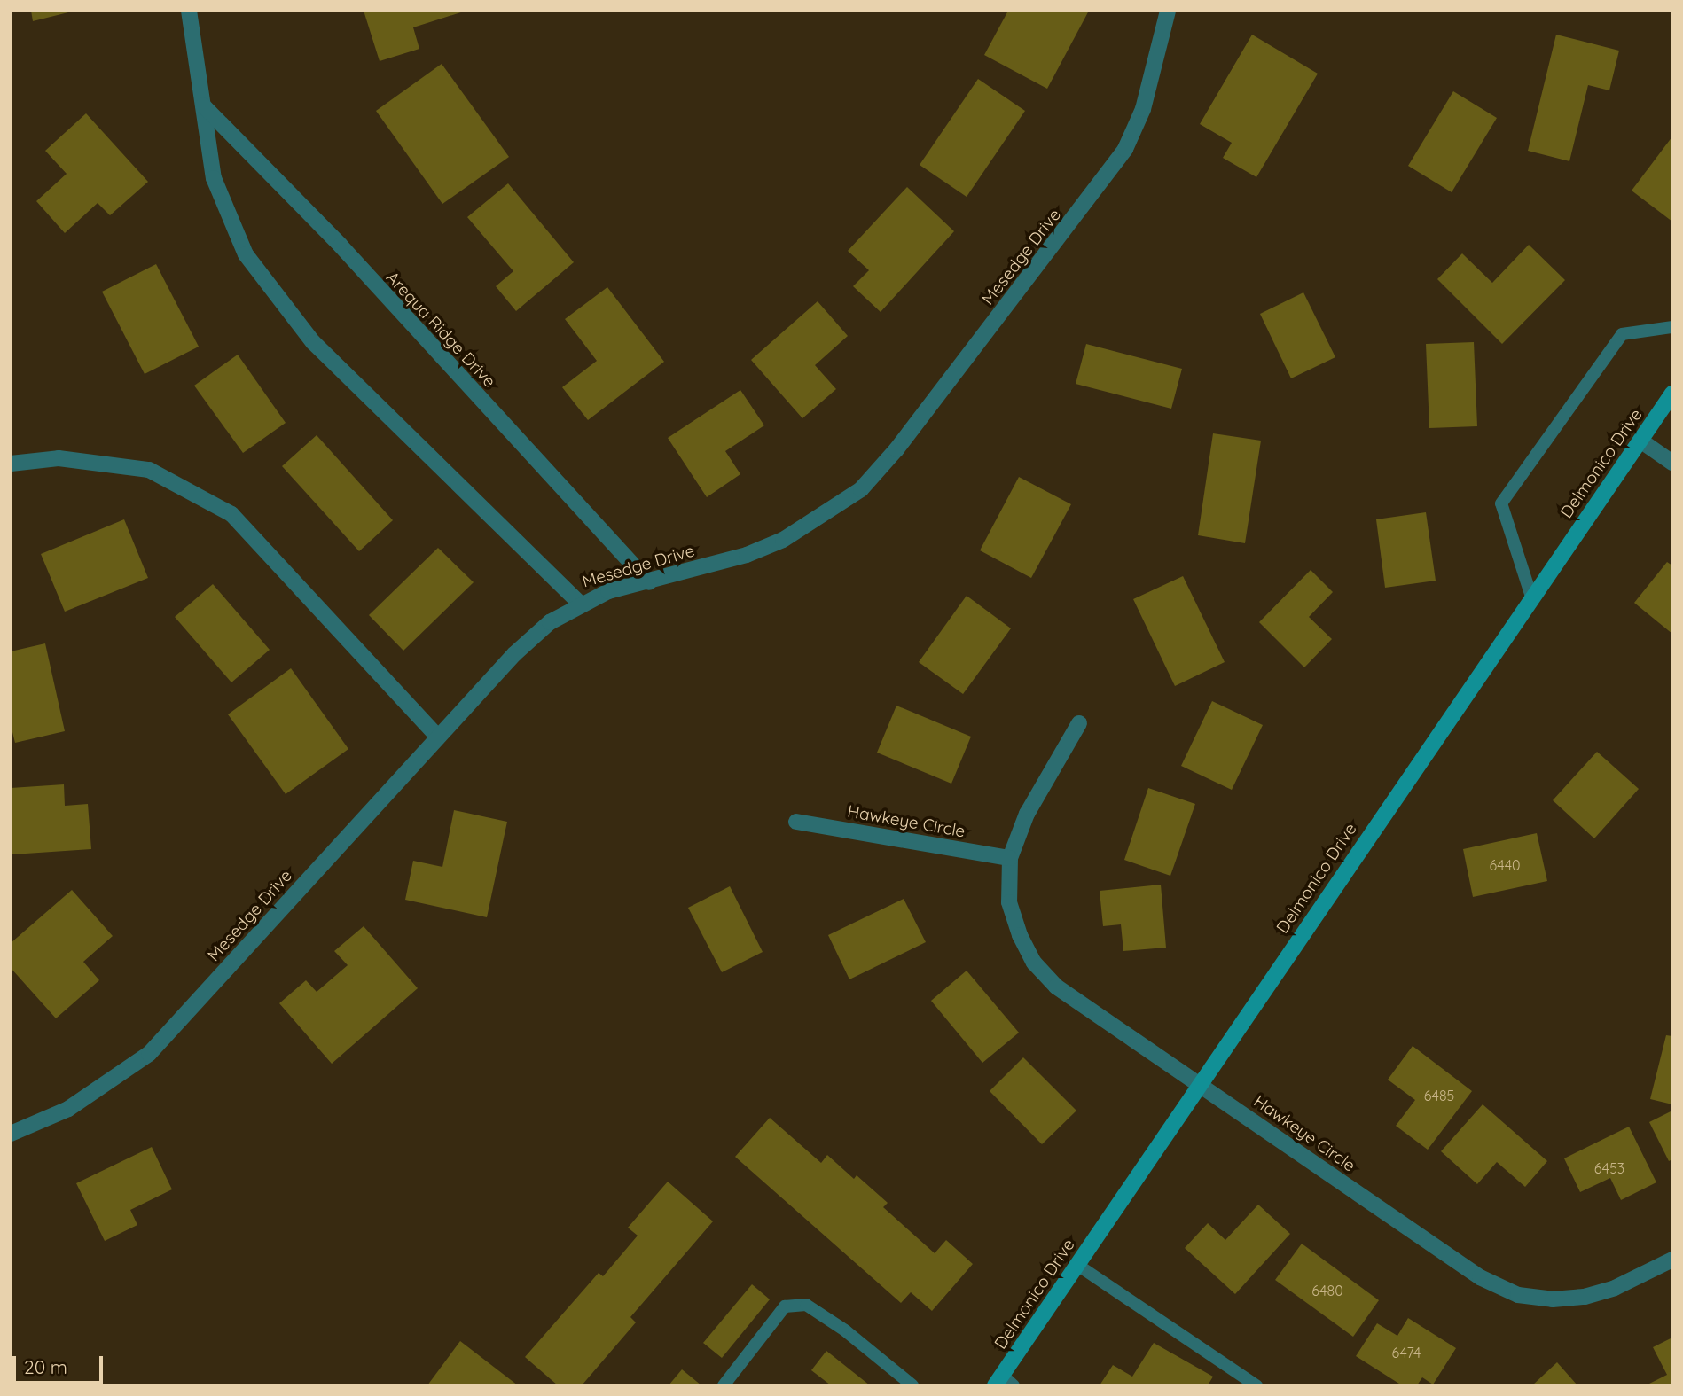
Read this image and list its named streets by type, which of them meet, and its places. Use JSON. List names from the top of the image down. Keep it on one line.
{"streets":{"street":["Mesedge Drive","Arequa Ridge Drive","Delmonico Drive","Hawkeye Circle"]},"crossings":[["Mesedge Drive","Arequa Ridge Drive"],["Delmonico Drive","Hawkeye Circle"]],"house_numbers":["6440","6485","6453","6480","6474"],"scale_bar":"20 m"}
